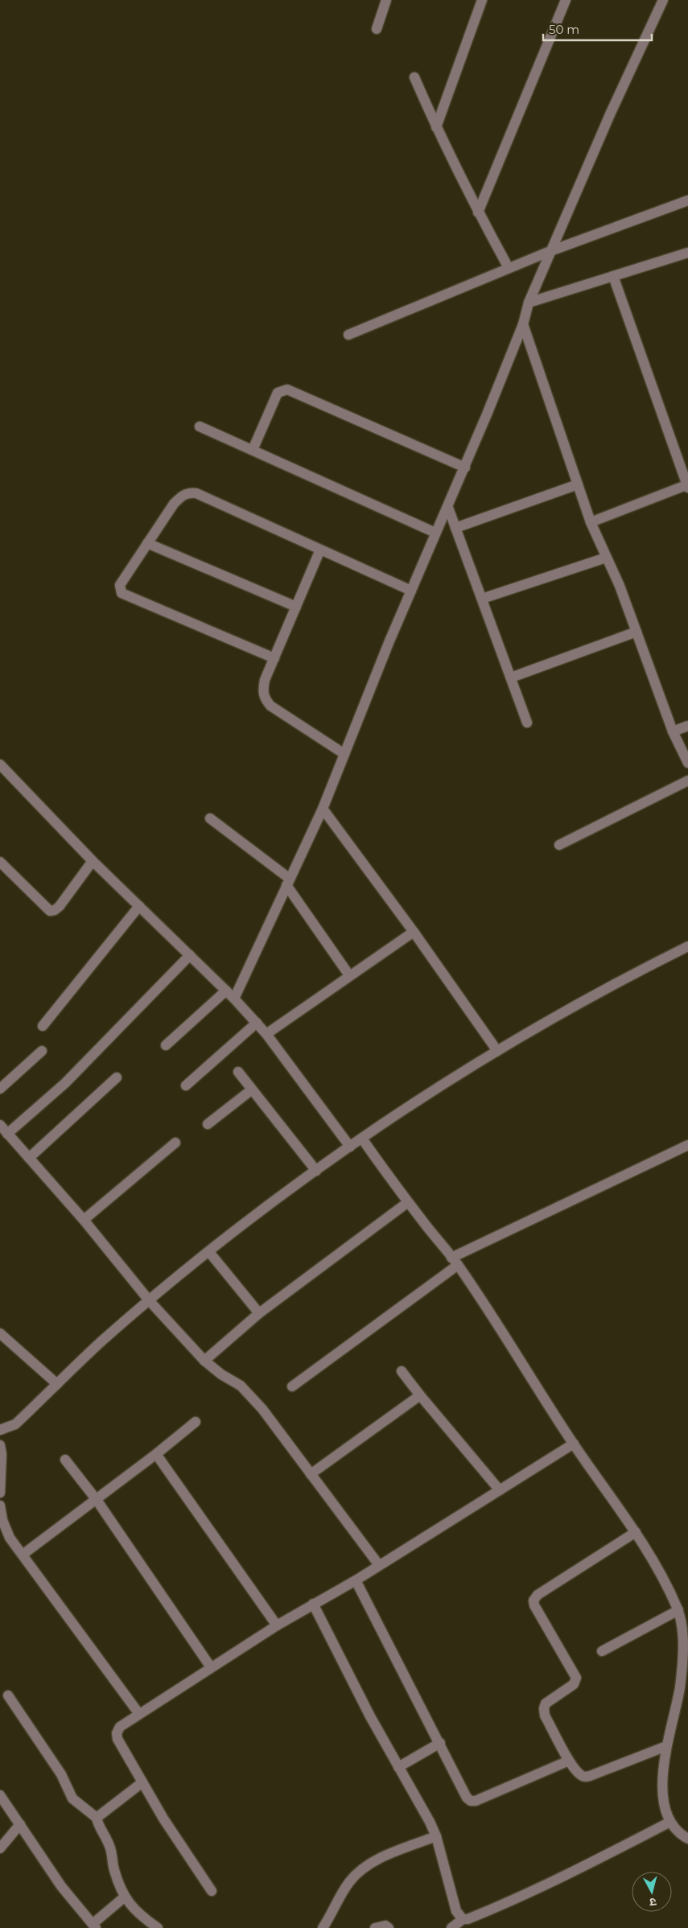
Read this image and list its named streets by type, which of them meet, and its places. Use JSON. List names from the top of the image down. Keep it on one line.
{"scale_bar":"50 m","north":"bottom"}
